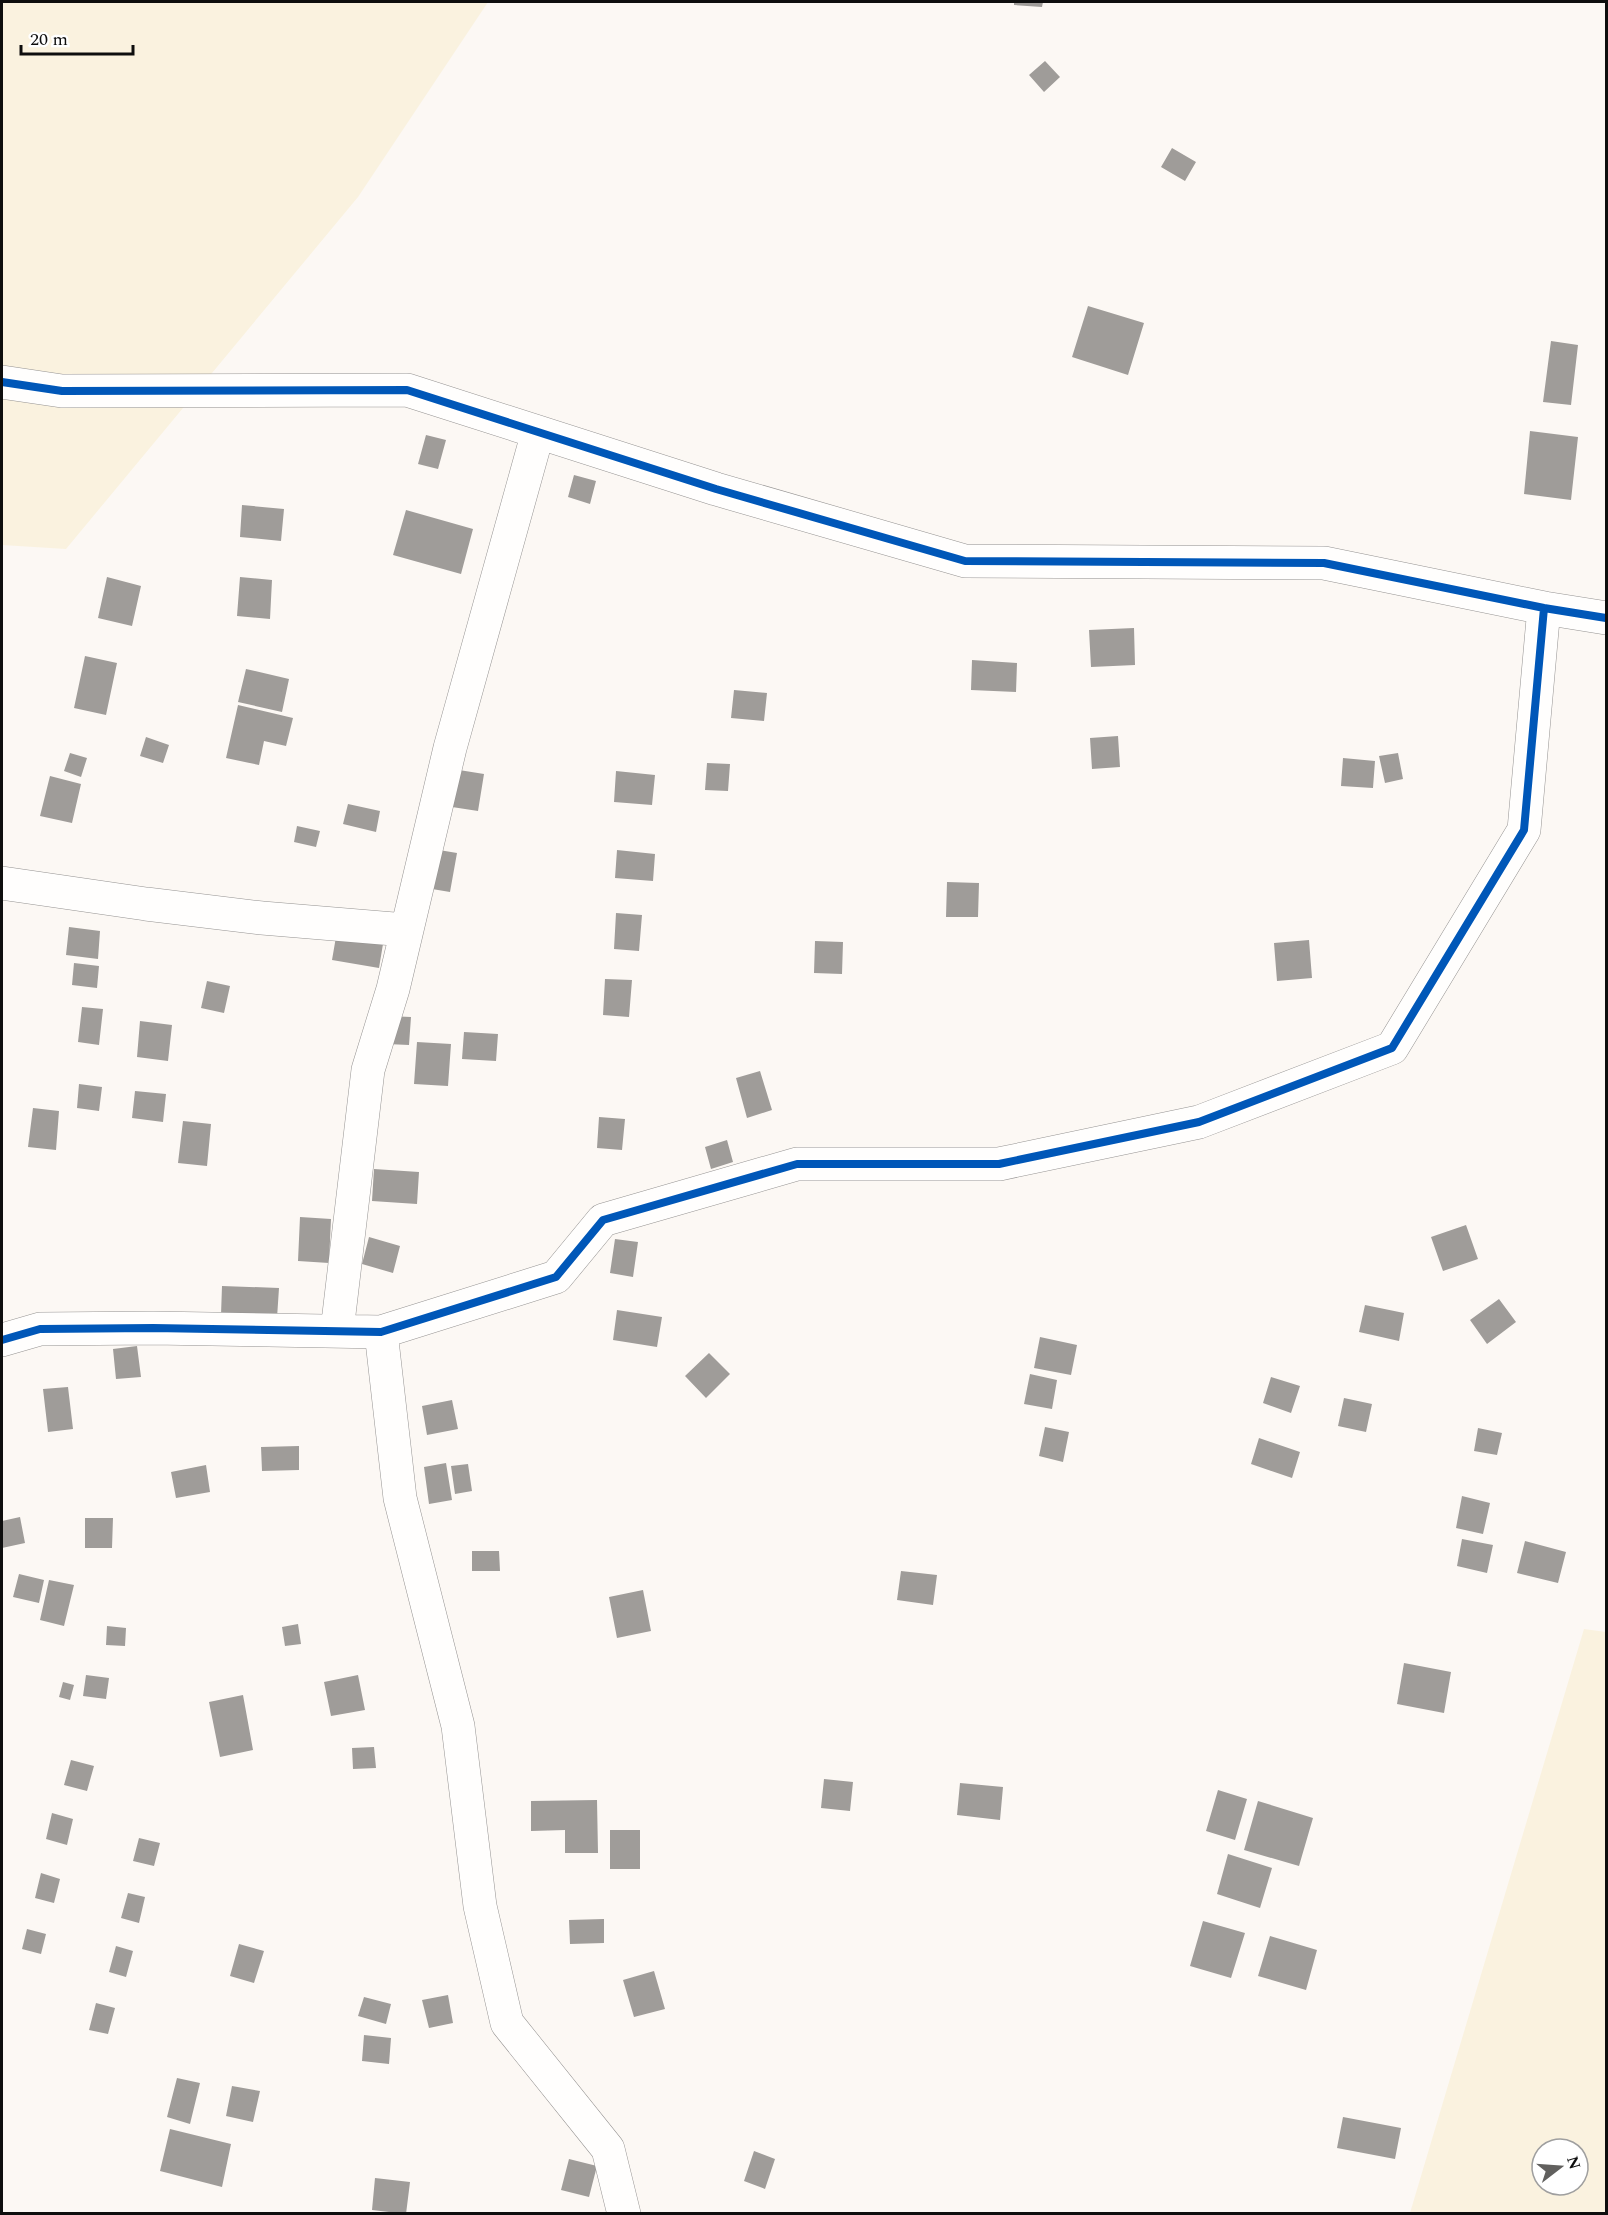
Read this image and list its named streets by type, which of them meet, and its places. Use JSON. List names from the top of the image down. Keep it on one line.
{"scale_bar":"20 m","north":"right"}
